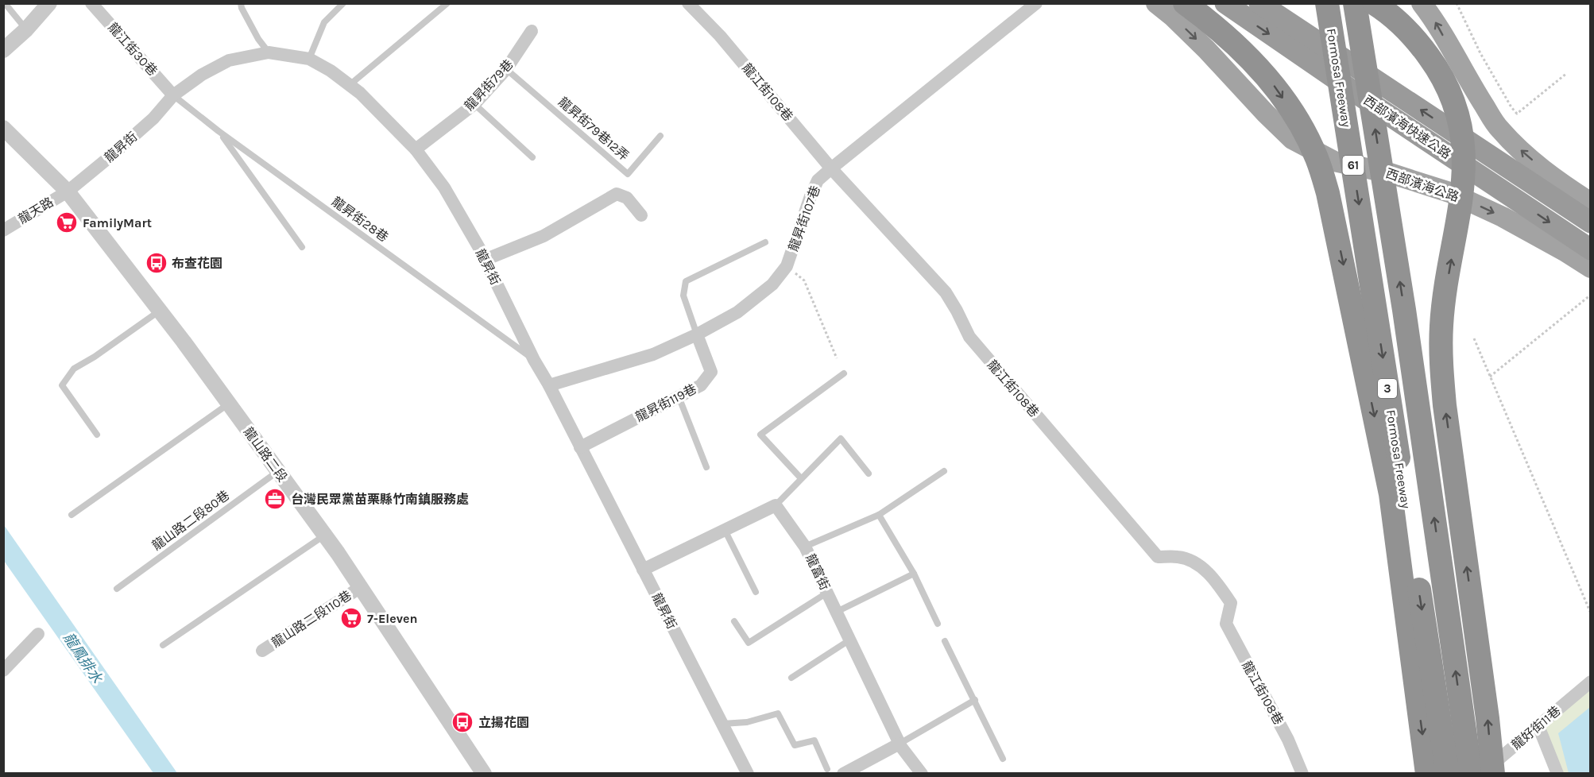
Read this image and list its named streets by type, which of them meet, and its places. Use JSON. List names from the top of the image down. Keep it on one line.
{"streets":{"highway":["Formosa Freeway","西部濱海快速公路","3"],"main road":["61","西部濱海公路"],"street":["龍江街30巷","龍昇街79巷","龍江街108巷","龍昇街","龍天路","龍昇街107巷","龍昇街119巷","龍山路二段","龍富街","龍山路二段110巷","龍好街11巷"],"lane":["龍昇街79巷12弄","龍昇街28巷","龍山路二段80巷"]},"crossings":[["龍江街30巷","龍昇街"],["龍江街30巷","龍昇街28巷"],["龍昇街79巷","龍昇街79巷12弄"],["龍昇街79巷","龍昇街"],["龍江街108巷","龍昇街107巷"],["龍昇街","龍天路"],["龍昇街","龍昇街107巷"],["龍昇街","龍昇街28巷"],["龍昇街","龍昇街119巷"],["龍昇街","龍山路二段"],["龍天路","龍山路二段"],["龍昇街107巷","龍昇街119巷"],["龍山路二段","龍山路二段80巷"],["龍山路二段","龍山路二段110巷"]],"water":["龍鳳排水"],"places":{"supermarket":["FamilyMart","7-Eleven"],"bus stop":["布查花園","立揚花園"],"office":["台灣民眾黨苗栗縣竹南鎮服務處"]}}
